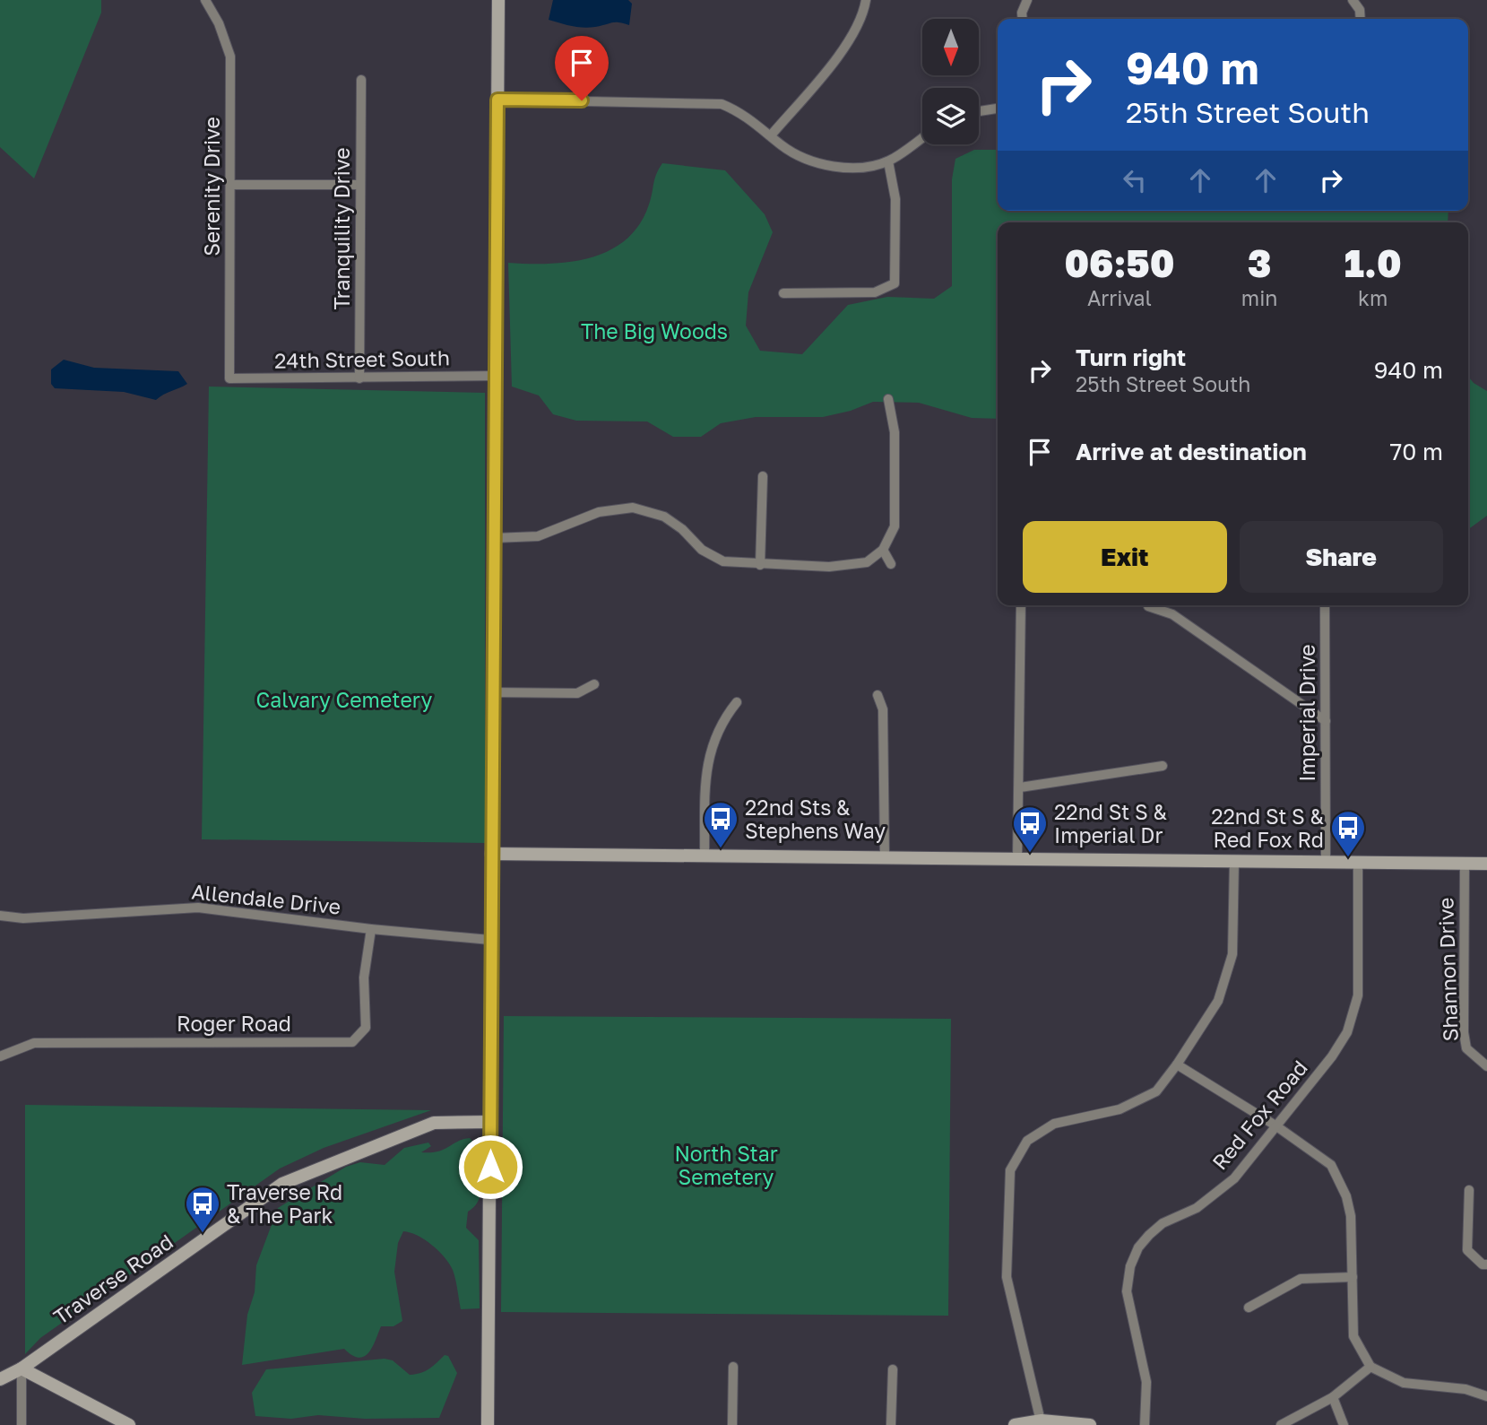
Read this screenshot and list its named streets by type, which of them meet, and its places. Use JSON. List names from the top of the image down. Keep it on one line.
{"streets":{"street":["Serenity Drive","Tranquility Drive","24th Street South","Imperial Drive","Allendale Drive","Shannon Drive","Roger Road","Red Fox Road","Traverse Road"]},"crossings":[["Serenity Drive","24th Street South"],["Tranquility Drive","24th Street South"],["Allendale Drive","Roger Road"]],"parks":["The Big Woods","Calvary Cemetery","North Star Semetery"],"places":{"bus stop":["22nd Sts & Stephens Way","22nd St S & Imperial Dr","22nd St S & Red Fox Rd","Traverse Rd & The Park"]},"north":"bottom","page":{"turn":["940 m","25th Street South"],"eta":["06:50","Arrival","3","min","1.0","km"],"list":[{"name":"Turn right","note":"25th Street South","value":"940 m"},{"name":"Arrive at destination","value":"70 m"}],"buttons":["Exit","Share"]}}
